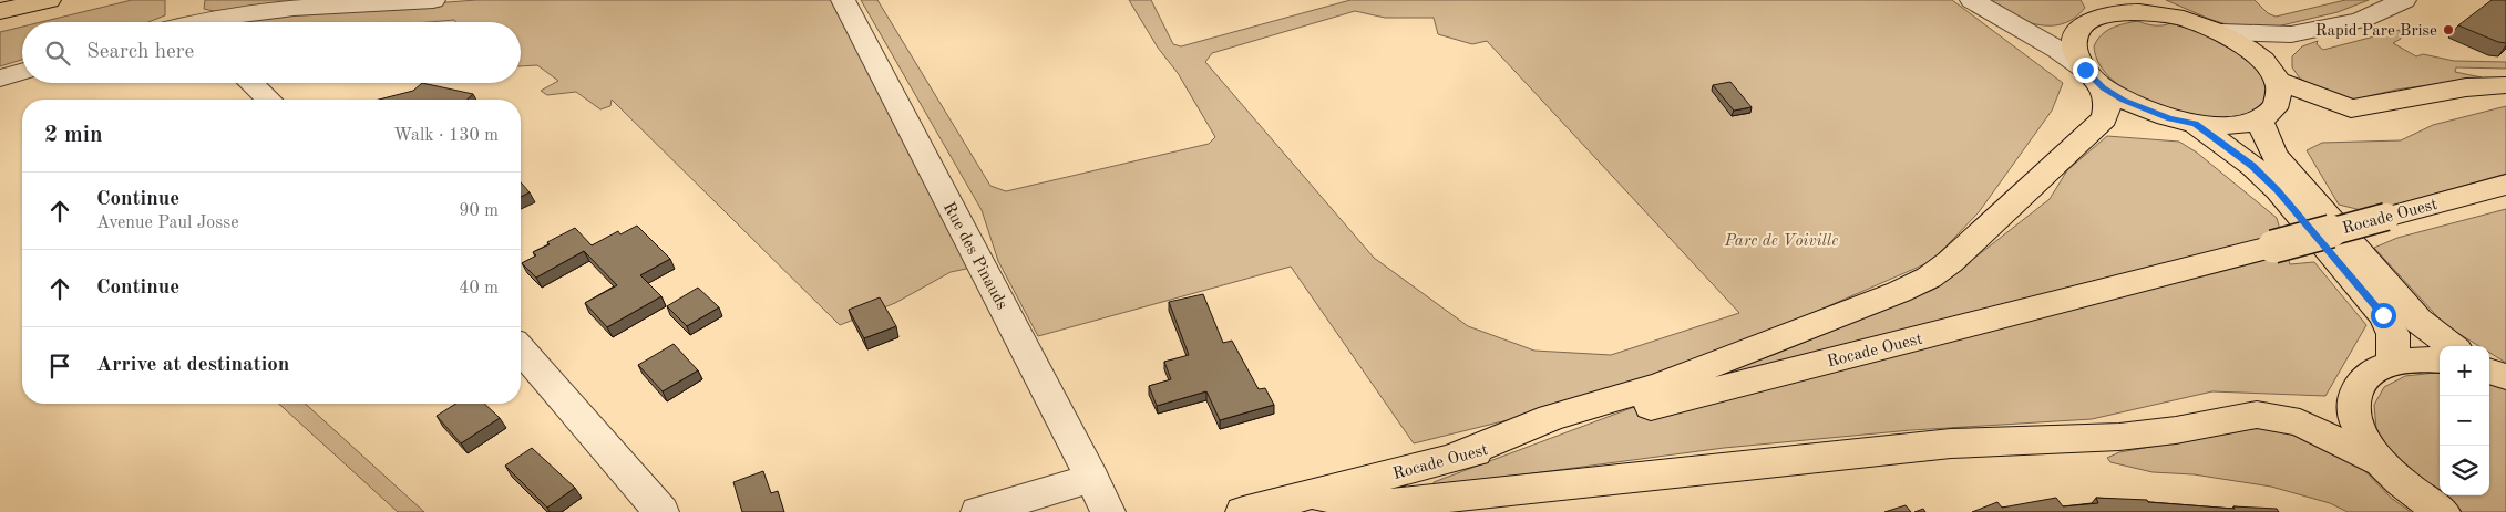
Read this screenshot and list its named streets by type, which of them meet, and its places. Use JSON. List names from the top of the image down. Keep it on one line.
{"streets":{"main road":["Rocade Ouest"],"street":["Rue des Pinauds"]},"parks":["Parc de Voiville"],"places":["Rapid Pare Brise"],"page":{"search":"Search here","heading":["2 min","Walk · 130 m"],"list":[["Continue","Avenue Paul Josse","90 m"],["Continue","40 m"],"Arrive at destination"],"map_buttons":["+","−"]}}
